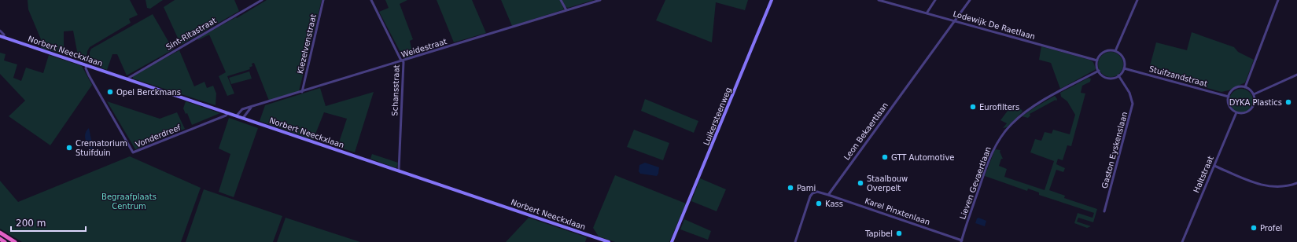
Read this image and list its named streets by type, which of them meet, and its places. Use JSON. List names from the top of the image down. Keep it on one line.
{"streets":{"main road":["Norbert Neeckxlaan","Luikersteenweg"],"street":["Lodewijk De Raetlaan","Sint-Ritastraat","Kiezelvenstraat","Weidestraat","Stuifzandstraat","Schansstraat","Leon Bekaertlaan","Vonderdreef","Gaston Eyskenslaan","Haltstraat","Lieven Gevaertlaan","Karel Pinxtenlaan"]},"crossings":[["Lodewijk De Raetlaan","Stuifzandstraat"],["Lodewijk De Raetlaan","Leon Bekaertlaan"],["Lodewijk De Raetlaan","Gaston Eyskenslaan"],["Lodewijk De Raetlaan","Lieven Gevaertlaan"],["Sint-Ritastraat","Norbert Neeckxlaan"],["Kiezelvenstraat","Weidestraat"],["Weidestraat","Norbert Neeckxlaan"],["Weidestraat","Schansstraat"],["Norbert Neeckxlaan","Schansstraat"],["Norbert Neeckxlaan","Vonderdreef"],["Stuifzandstraat","Gaston Eyskenslaan"],["Stuifzandstraat","Haltstraat"],["Stuifzandstraat","Lieven Gevaertlaan"],["Leon Bekaertlaan","Karel Pinxtenlaan"],["Gaston Eyskenslaan","Lieven Gevaertlaan"],["Lieven Gevaertlaan","Karel Pinxtenlaan"]],"parks":["Begraafplaats Centrum"],"places":["Opel Berckmans","DYKA Plastics","Eurofilters","Crematorium Stuifduin","GTT Automotive","Staalbouw Overpelt","Pami","Kass","Profel","Tapibel"],"scale_bar":"200 m"}
